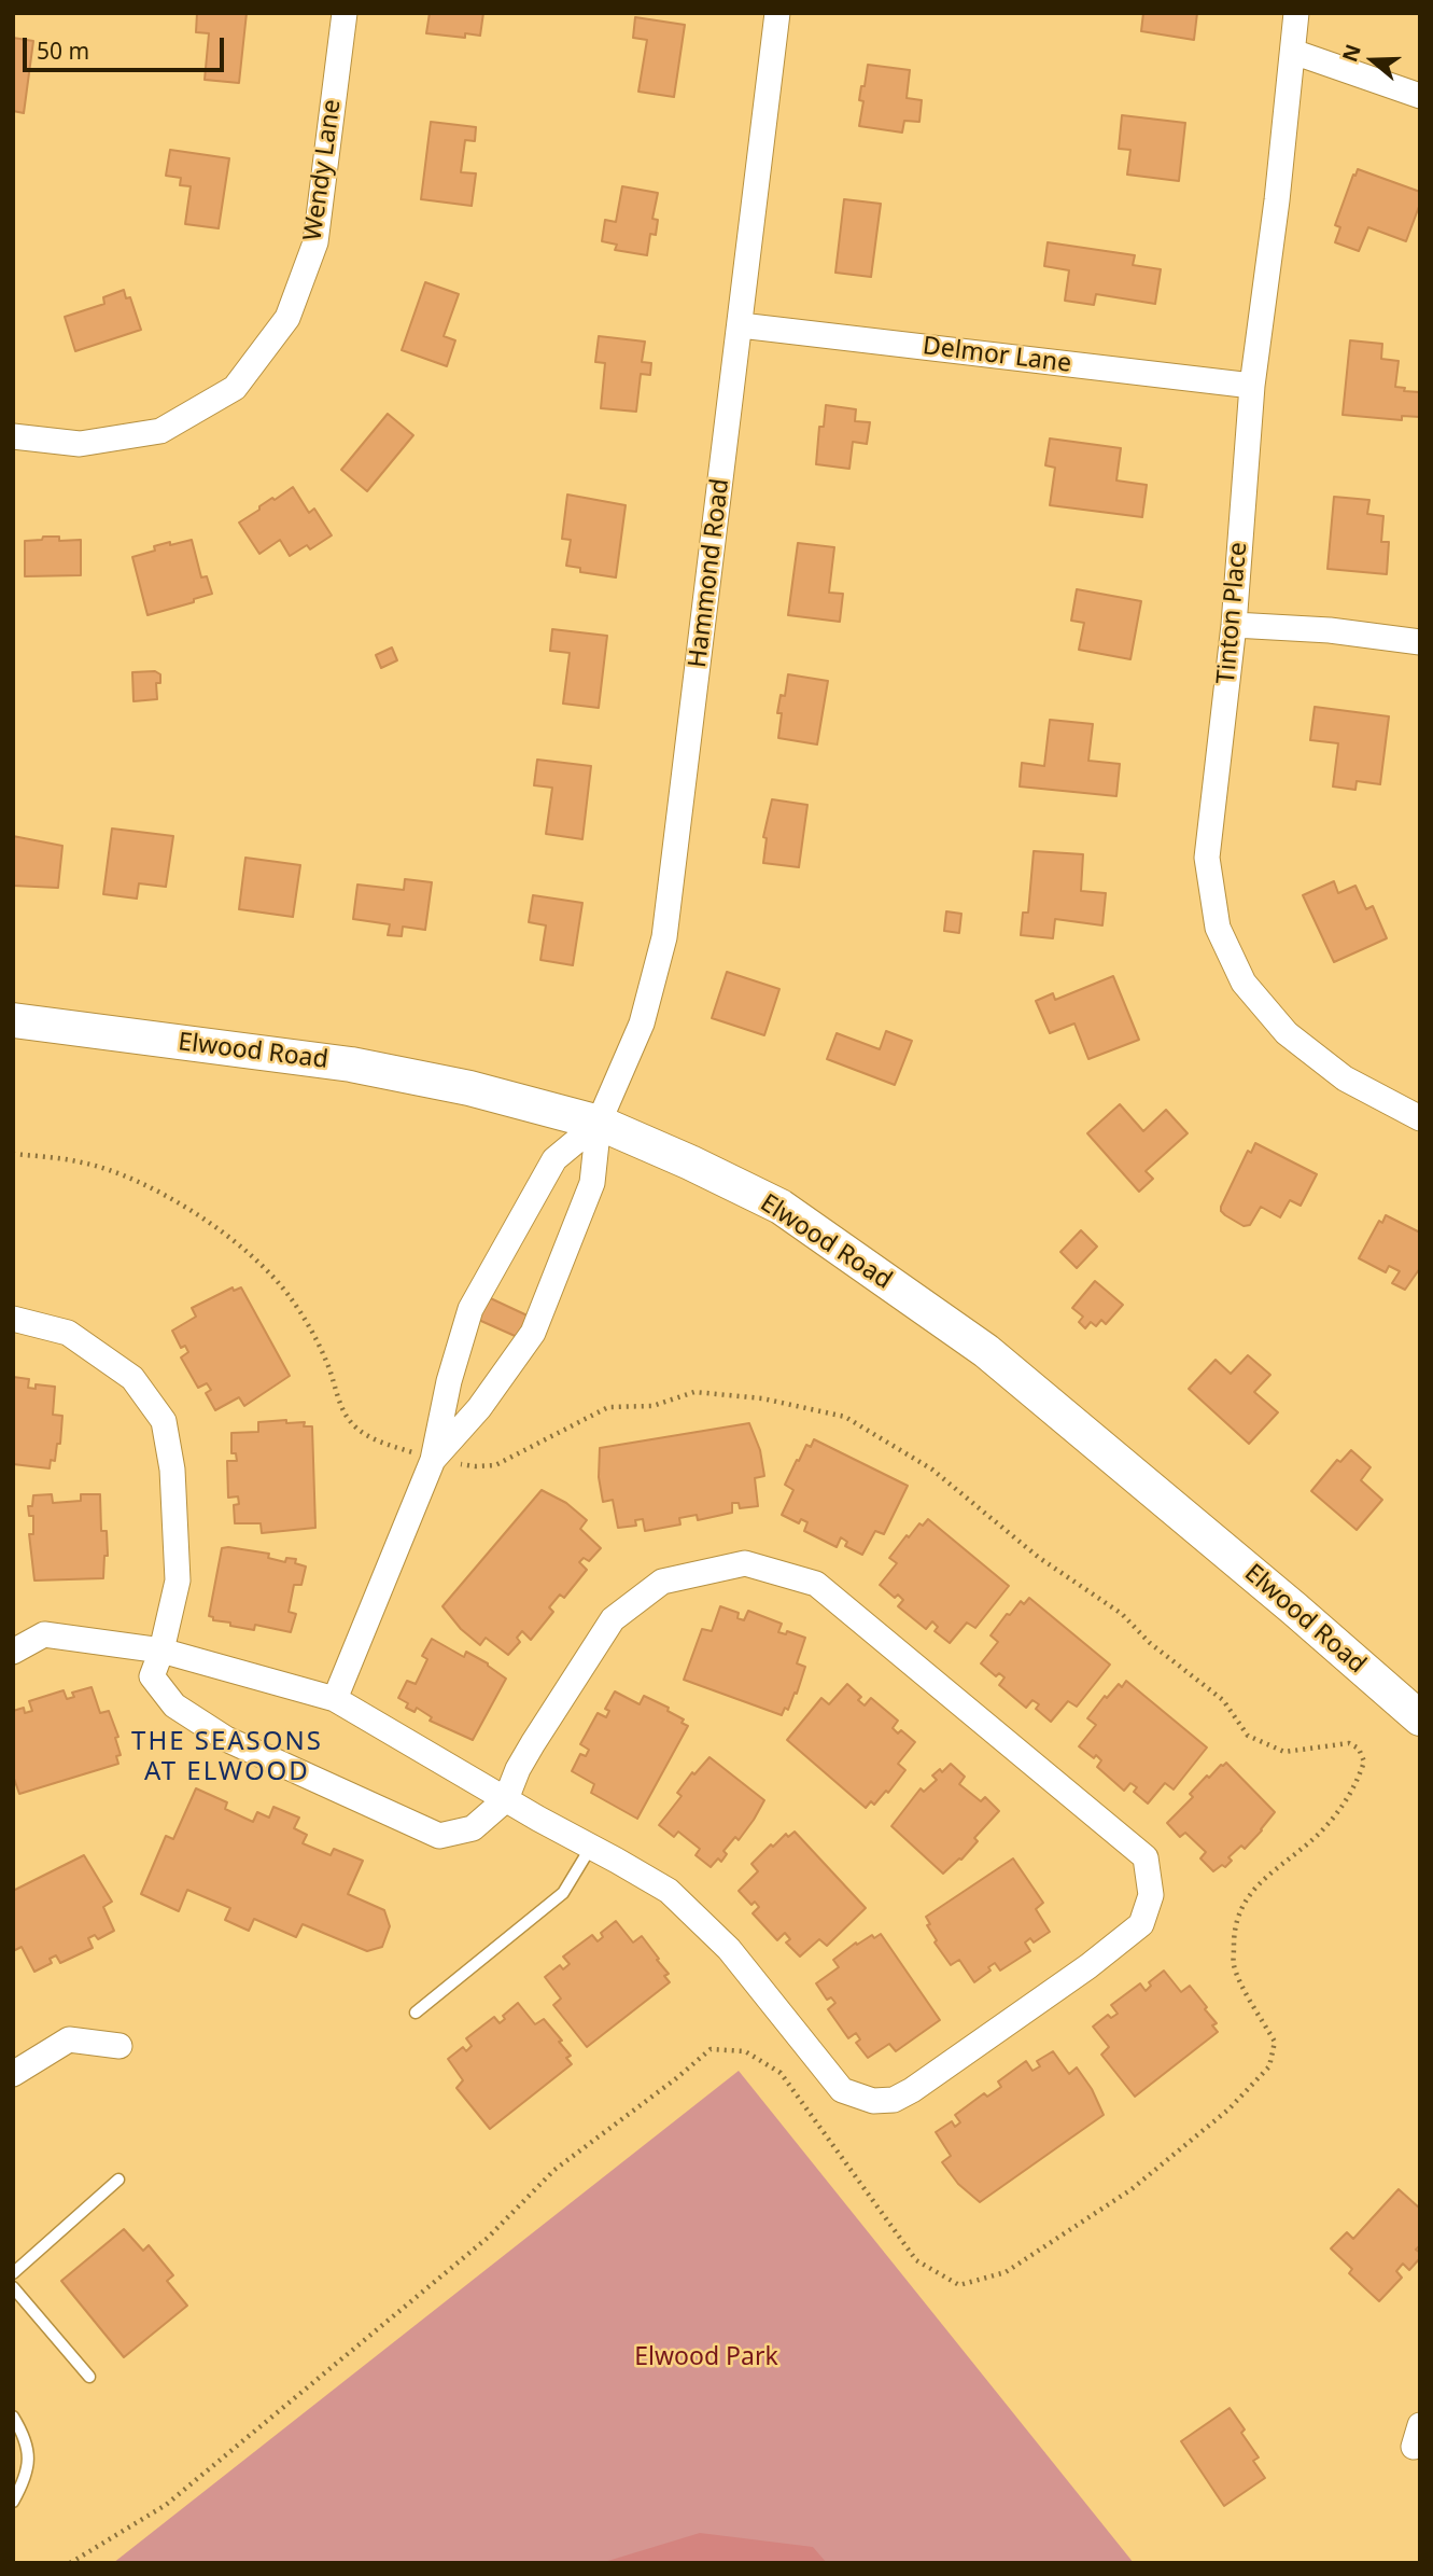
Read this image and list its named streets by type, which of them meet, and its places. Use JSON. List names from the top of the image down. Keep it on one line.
{"streets":{"main road":["Elwood Road"],"street":["Wendy Lane","Delmor Lane","Hammond Road","Tinton Place"]},"crossings":[["Delmor Lane","Hammond Road"],["Delmor Lane","Tinton Place"],["Hammond Road","Elwood Road"]],"districts":["THE SEASONS AT ELWOOD"],"parks":["Elwood Park"],"scale_bar":"50 m","north":"left"}
